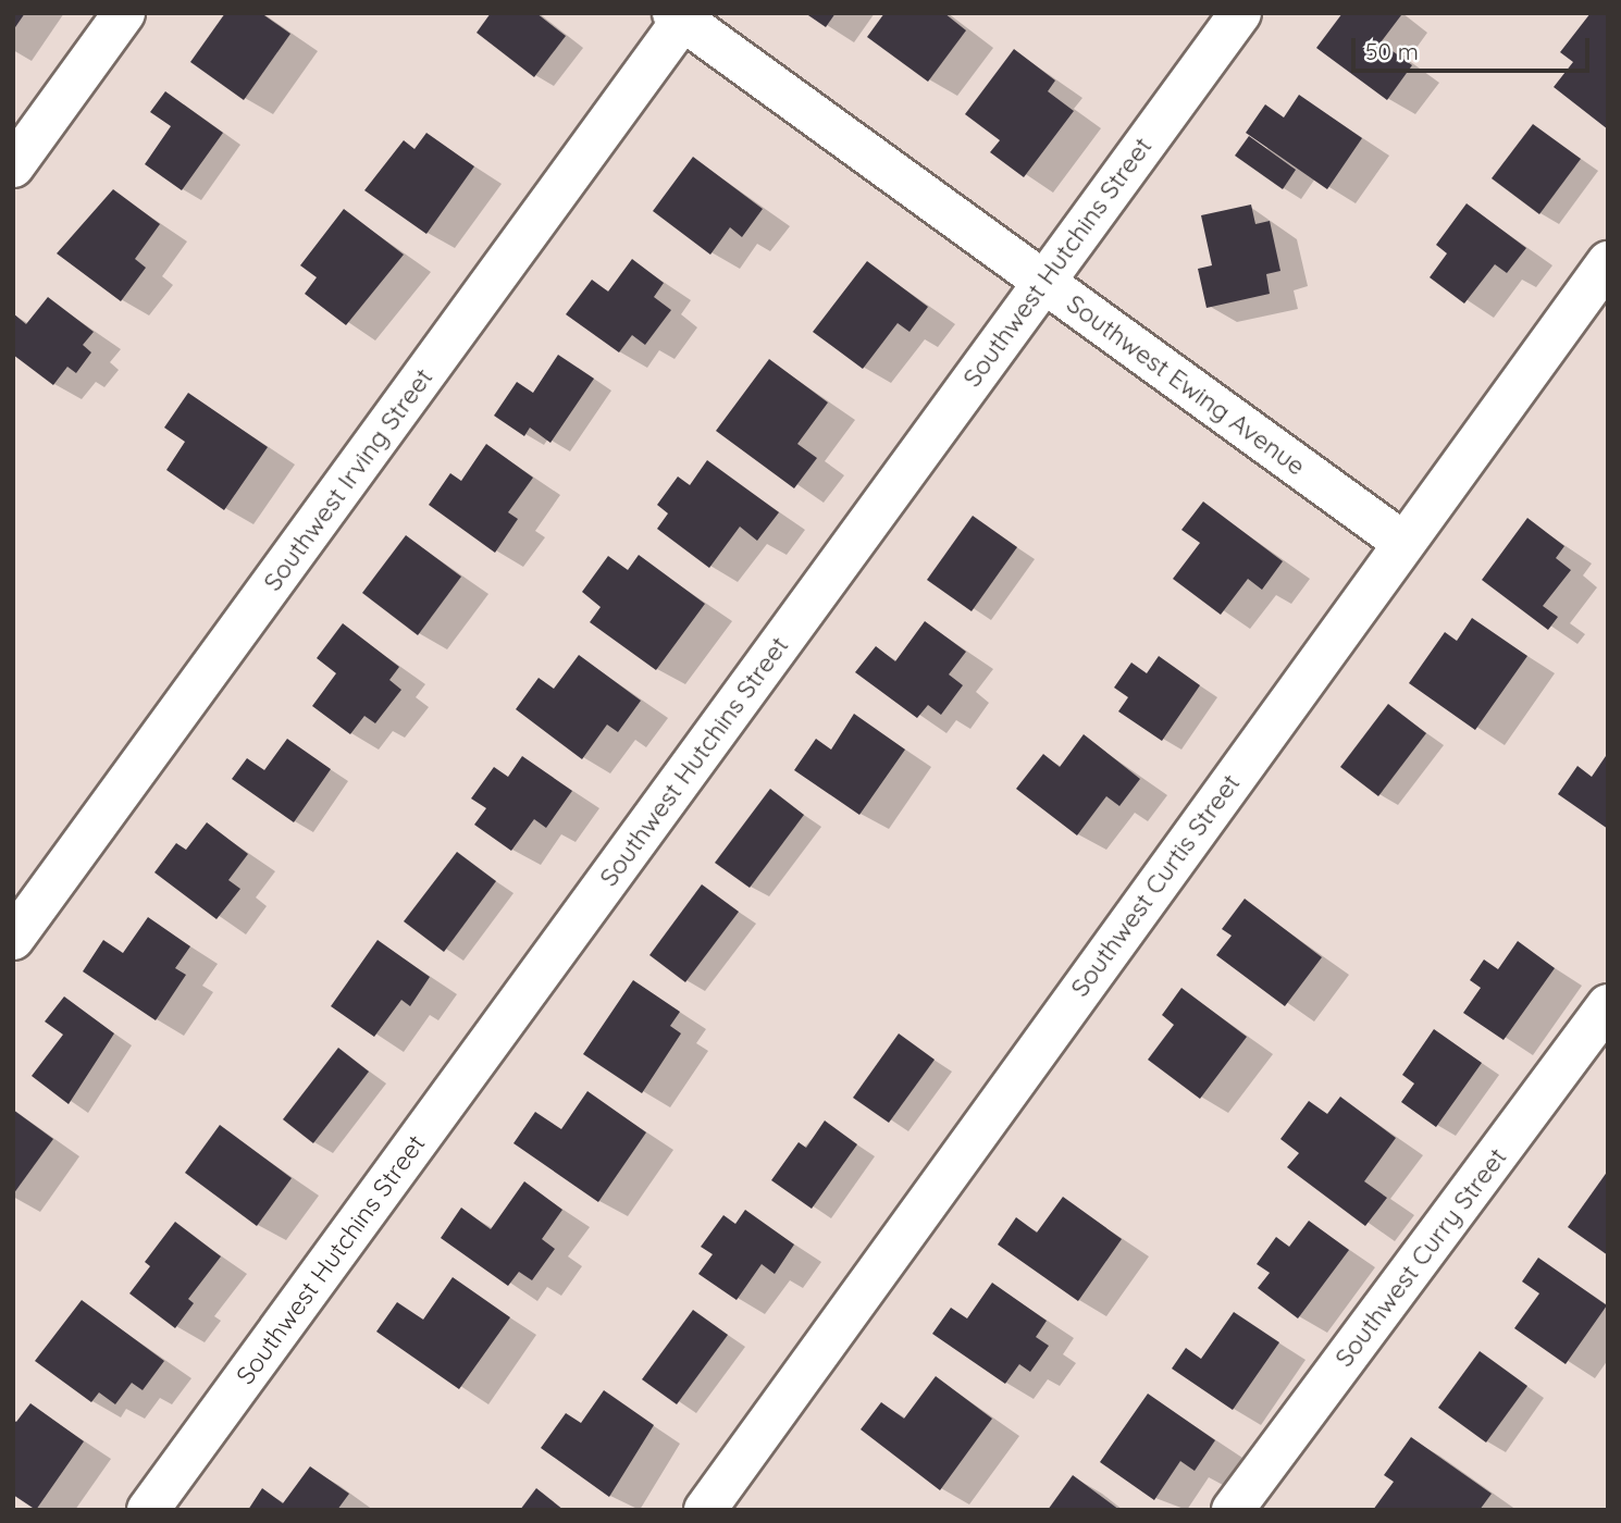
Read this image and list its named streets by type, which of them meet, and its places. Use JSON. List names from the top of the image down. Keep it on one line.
{"streets":{"street":["Southwest Hutchins Street","Southwest Ewing Avenue","Southwest Irving Street","Southwest Curtis Street","Southwest Curry Street"]},"crossings":[["Southwest Hutchins Street","Southwest Ewing Avenue"],["Southwest Ewing Avenue","Southwest Irving Street"],["Southwest Ewing Avenue","Southwest Curtis Street"]],"scale_bar":"50 m"}
